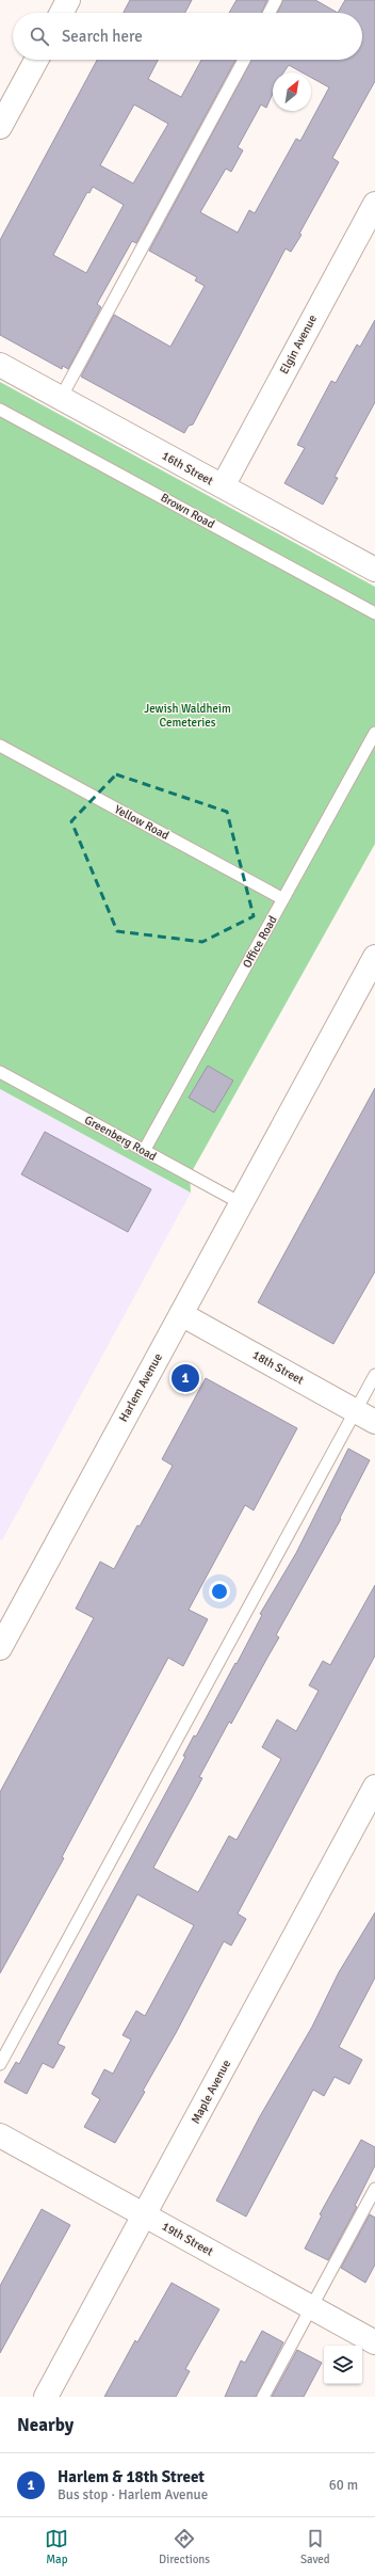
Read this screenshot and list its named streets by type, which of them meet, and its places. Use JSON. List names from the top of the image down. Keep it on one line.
{"streets":{"street":["Elgin Avenue","16th Street","18th Street","Harlem Avenue","Maple Avenue","19th Street"],"lane":["Brown Road","Yellow Road","Office Road","Greenberg Road"]},"crossings":[["Elgin Avenue","16th Street"],["Yellow Road","Office Road"],["Office Road","Greenberg Road"],["Greenberg Road","Harlem Avenue"],["18th Street","Harlem Avenue"],["Maple Avenue","19th Street"]],"parks":["Jewish Waldheim Cemeteries"],"north":"top right","page":{"search":"Search here","pins":"1","heading":"Nearby","list":[{"mark":"1","name":"Harlem & 18th Street","note":"Bus stop · Harlem Avenue","value":"60 m"}],"nav":["Map","Directions","Saved"]}}
